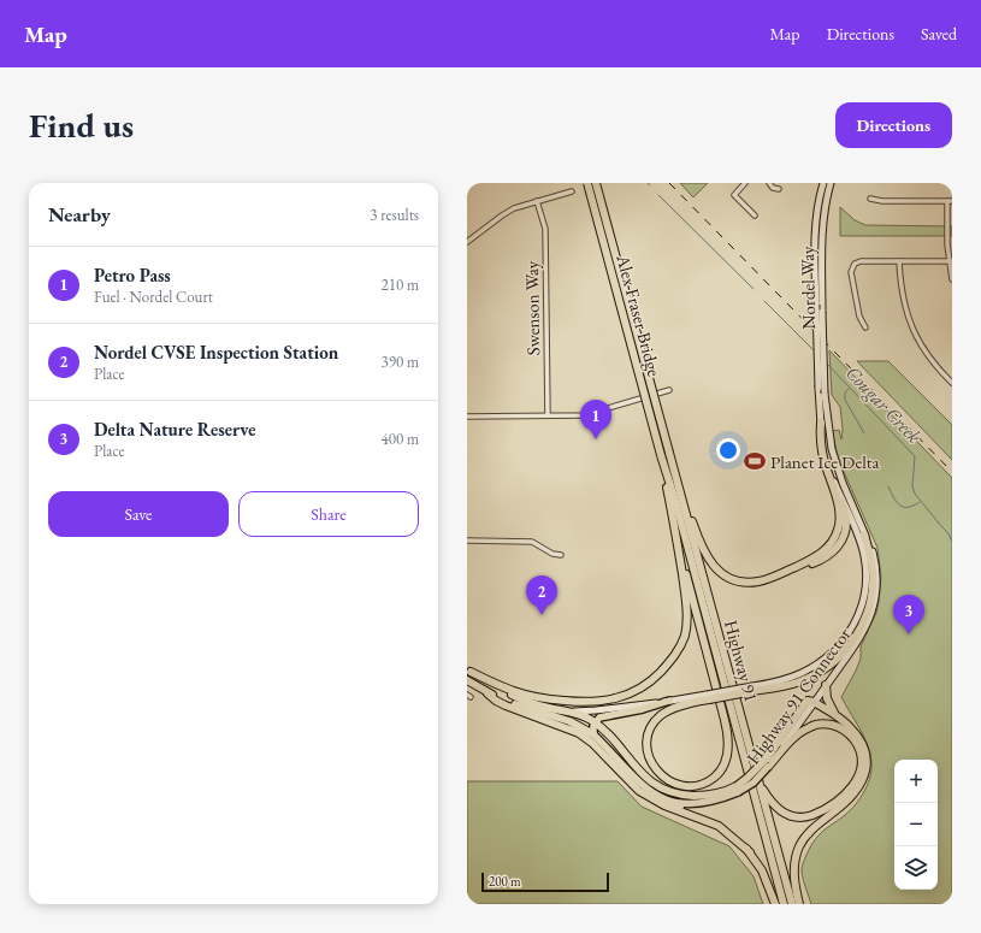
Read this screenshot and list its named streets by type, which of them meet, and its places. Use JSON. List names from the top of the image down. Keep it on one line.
{"streets":{"highway":["Alex Fraser Bridge","Highway 91"],"main road":["Nordel Way","Highway 91 Connector"],"street":["Swenson Way"]},"crossings":[["Nordel Way","Highway 91 Connector"],["Alex Fraser Bridge","Highway 91"]],"water":["Cougar Creek"],"places":{"sports":["Planet Ice Delta"]},"scale_bar":"200 m","page":{"header":"Map","nav":["Map","Directions","Saved"],"buttons":["Directions",["Save","Share"]],"title":"Find us","heading":["Nearby","3 results"],"list":[{"mark":"1","name":"Petro Pass","note":"Fuel · Nordel Court","value":"210 m"},{"mark":"2","name":"Nordel CVSE Inspection Station","note":"Place","value":"390 m"},{"mark":"3","name":"Delta Nature Reserve","note":"Place","value":"400 m"}],"pins":["1","2","3"],"map_buttons":["+","−"],"scale":"200 m"}}
